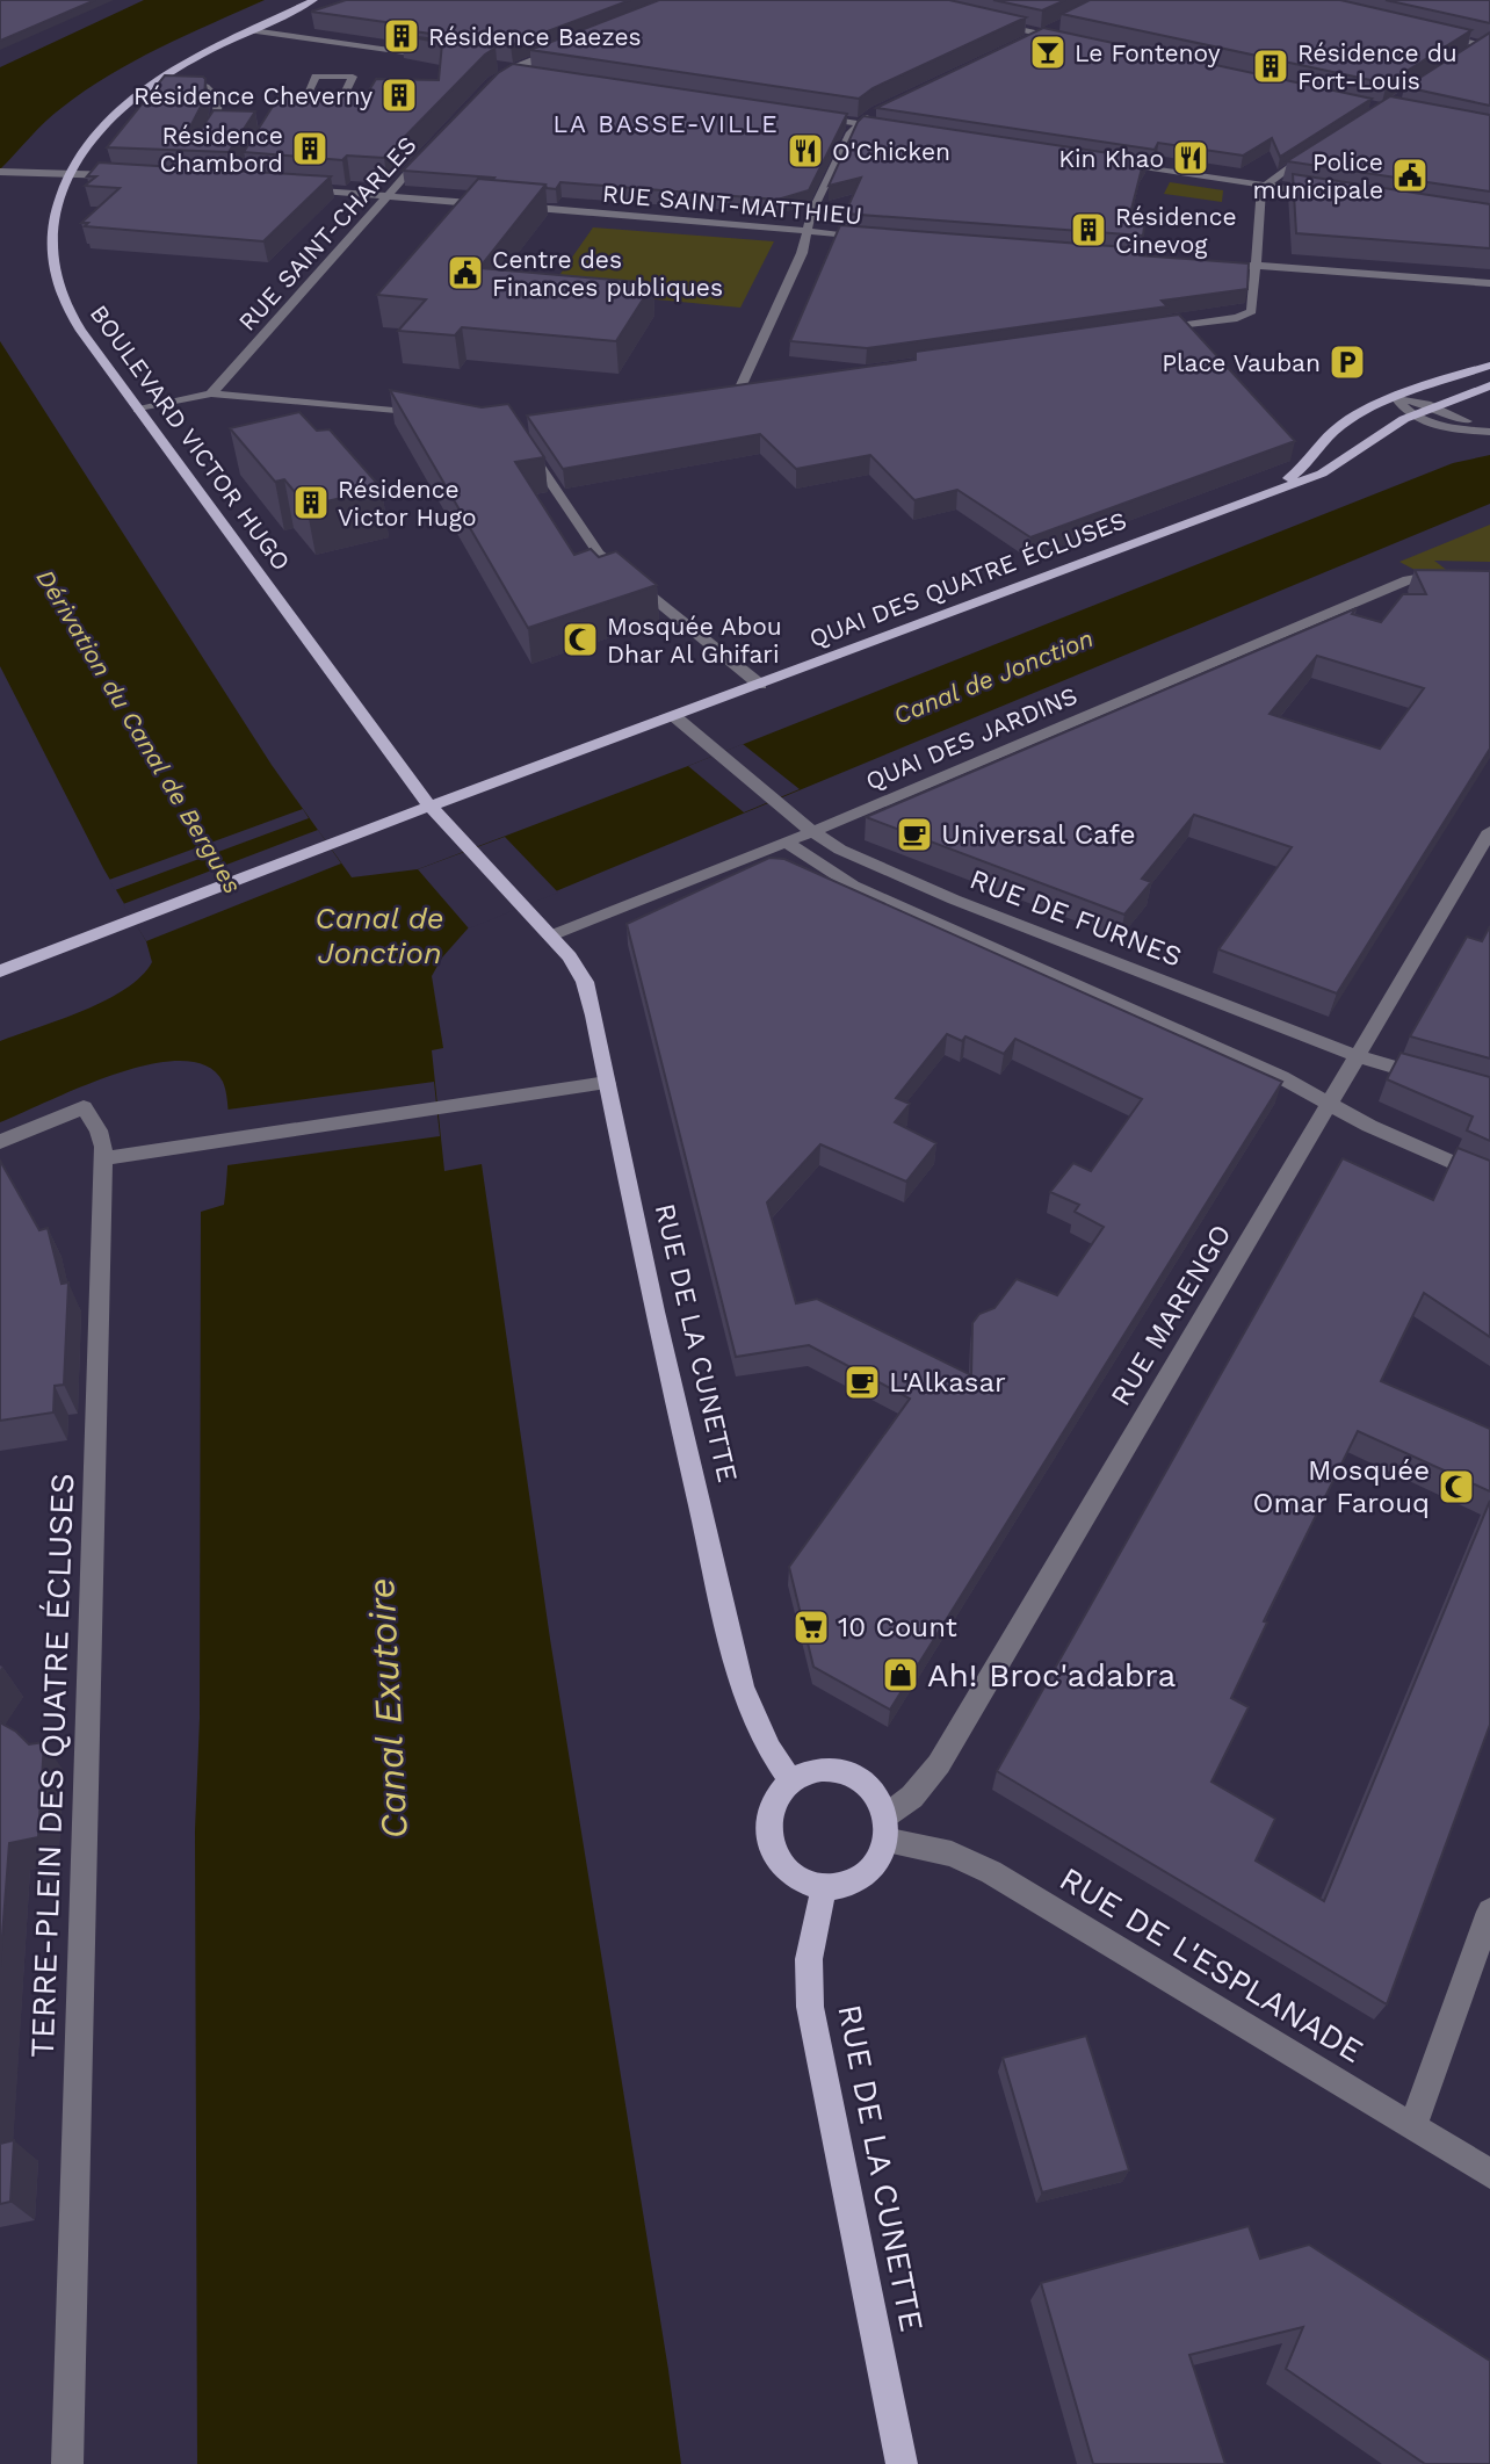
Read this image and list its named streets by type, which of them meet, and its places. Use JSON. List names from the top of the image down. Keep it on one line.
{"streets":{"main road":["BOULEVARD VICTOR HUGO","QUAI DES QUATRE ÉCLUSES","RUE DE LA CUNETTE"],"street":["RUE SAINT-MATTHIEU","RUE SAINT-CHARLES","QUAI DES JARDINS","RUE DE FURNES","RUE MARENGO","TERRE-PLEIN DES QUATRE ÉCLUSES","RUE DE L'ESPLANADE"]},"crossings":[["BOULEVARD VICTOR HUGO","QUAI DES QUATRE ÉCLUSES"],["BOULEVARD VICTOR HUGO","QUAI DES JARDINS"],["BOULEVARD VICTOR HUGO","RUE DE LA CUNETTE"],["QUAI DES QUATRE ÉCLUSES","RUE DE FURNES"],["QUAI DES JARDINS","RUE DE FURNES"],["QUAI DES JARDINS","RUE DE LA CUNETTE"],["RUE DE FURNES","RUE MARENGO"],["RUE MARENGO","RUE DE LA CUNETTE"],["RUE MARENGO","RUE DE L'ESPLANADE"],["RUE DE LA CUNETTE","RUE DE L'ESPLANADE"]],"districts":["LA BASSE-VILLE"],"water":["Canal de Jonction","Dérivation du Canal de Bergues","Canal Exutoire"],"places":{"building":["Résidence Baezes","Résidence du Fort-Louis","Résidence Cheverny","Résidence Chambord","Résidence Cinevog","Résidence Victor Hugo"],"bar":["Le Fontenoy"],"restaurant":["O'Chicken","Kin Khao"],"public building":["Police municipale","Centre des Finances publiques"],"parking":["Place Vauban"],"mosque":["Mosquée Abou Dhar Al Ghifari","Mosquée Omar Farouq"],"cafe":["Universal Cafe","L'Alkasar"],"supermarket":["10 Count"],"shop":["Ah! Broc'adabra"]}}
